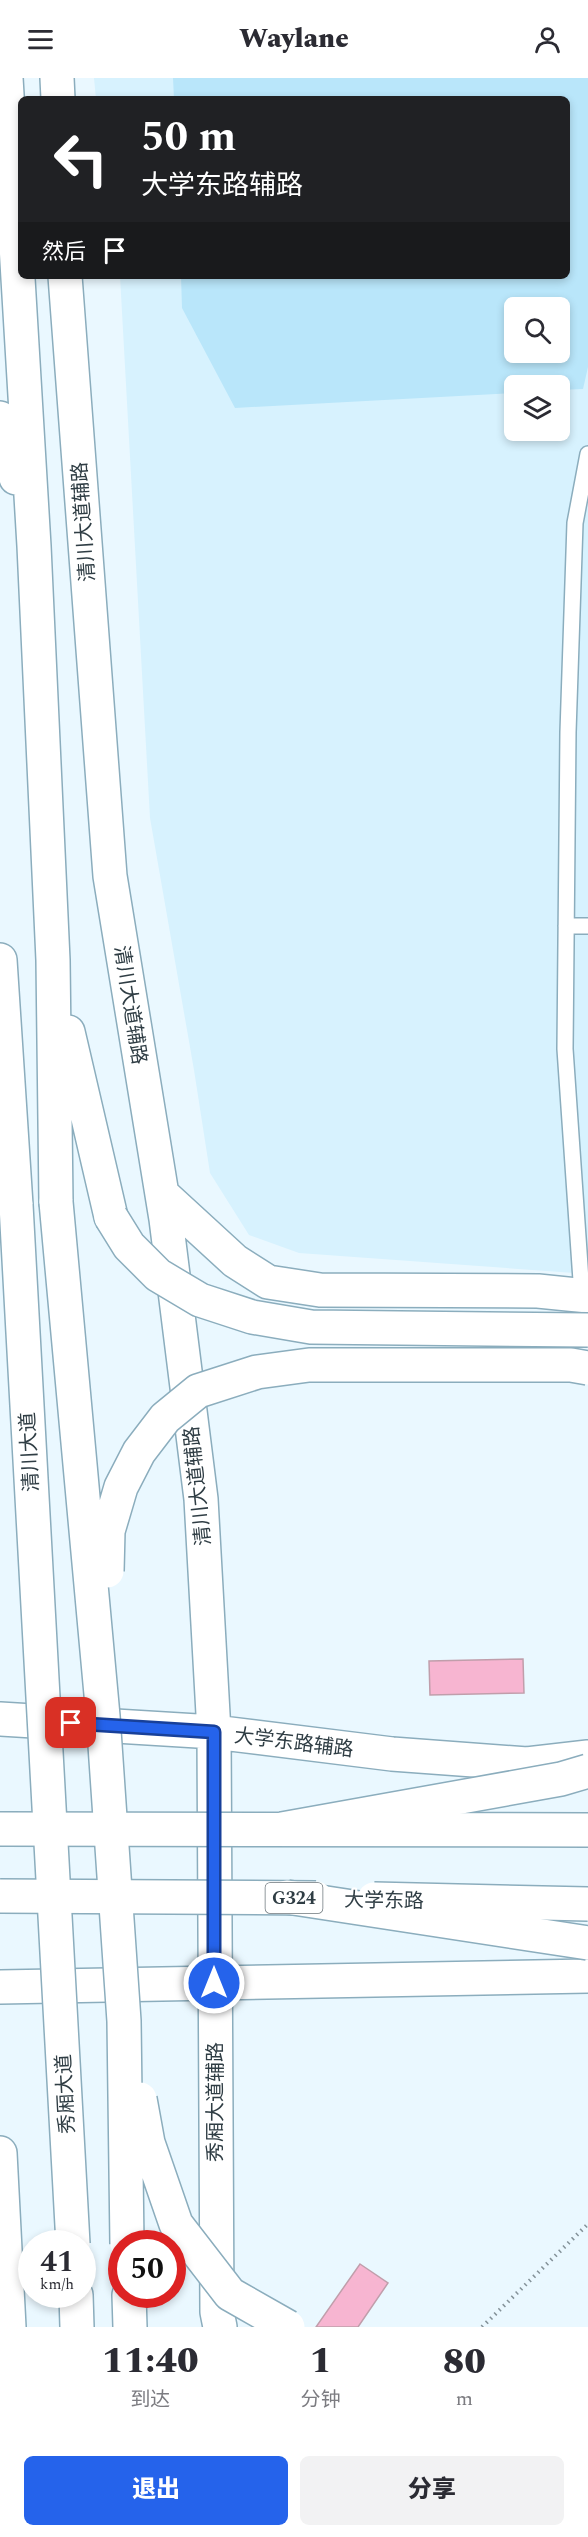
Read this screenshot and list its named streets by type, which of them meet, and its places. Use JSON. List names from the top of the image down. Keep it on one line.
{"streets":{"main road":["清川大道辅路","清川大道","大学东路辅路","G324","大学东路","秀厢大道","秀厢大道辅路"]},"crossings":[["清川大道辅路","大学东路辅路"],["清川大道辅路","秀厢大道辅路"],["清川大道","秀厢大道"],["大学东路辅路","秀厢大道辅路"]],"page":{"header":"Waylane","turn":["50 m","大学东路辅路"],"then":"然后","speed":"41 km/h","limit":"50","eta":["11:40","到达","1","分钟","80","m"],"buttons":["退出","分享"]}}
